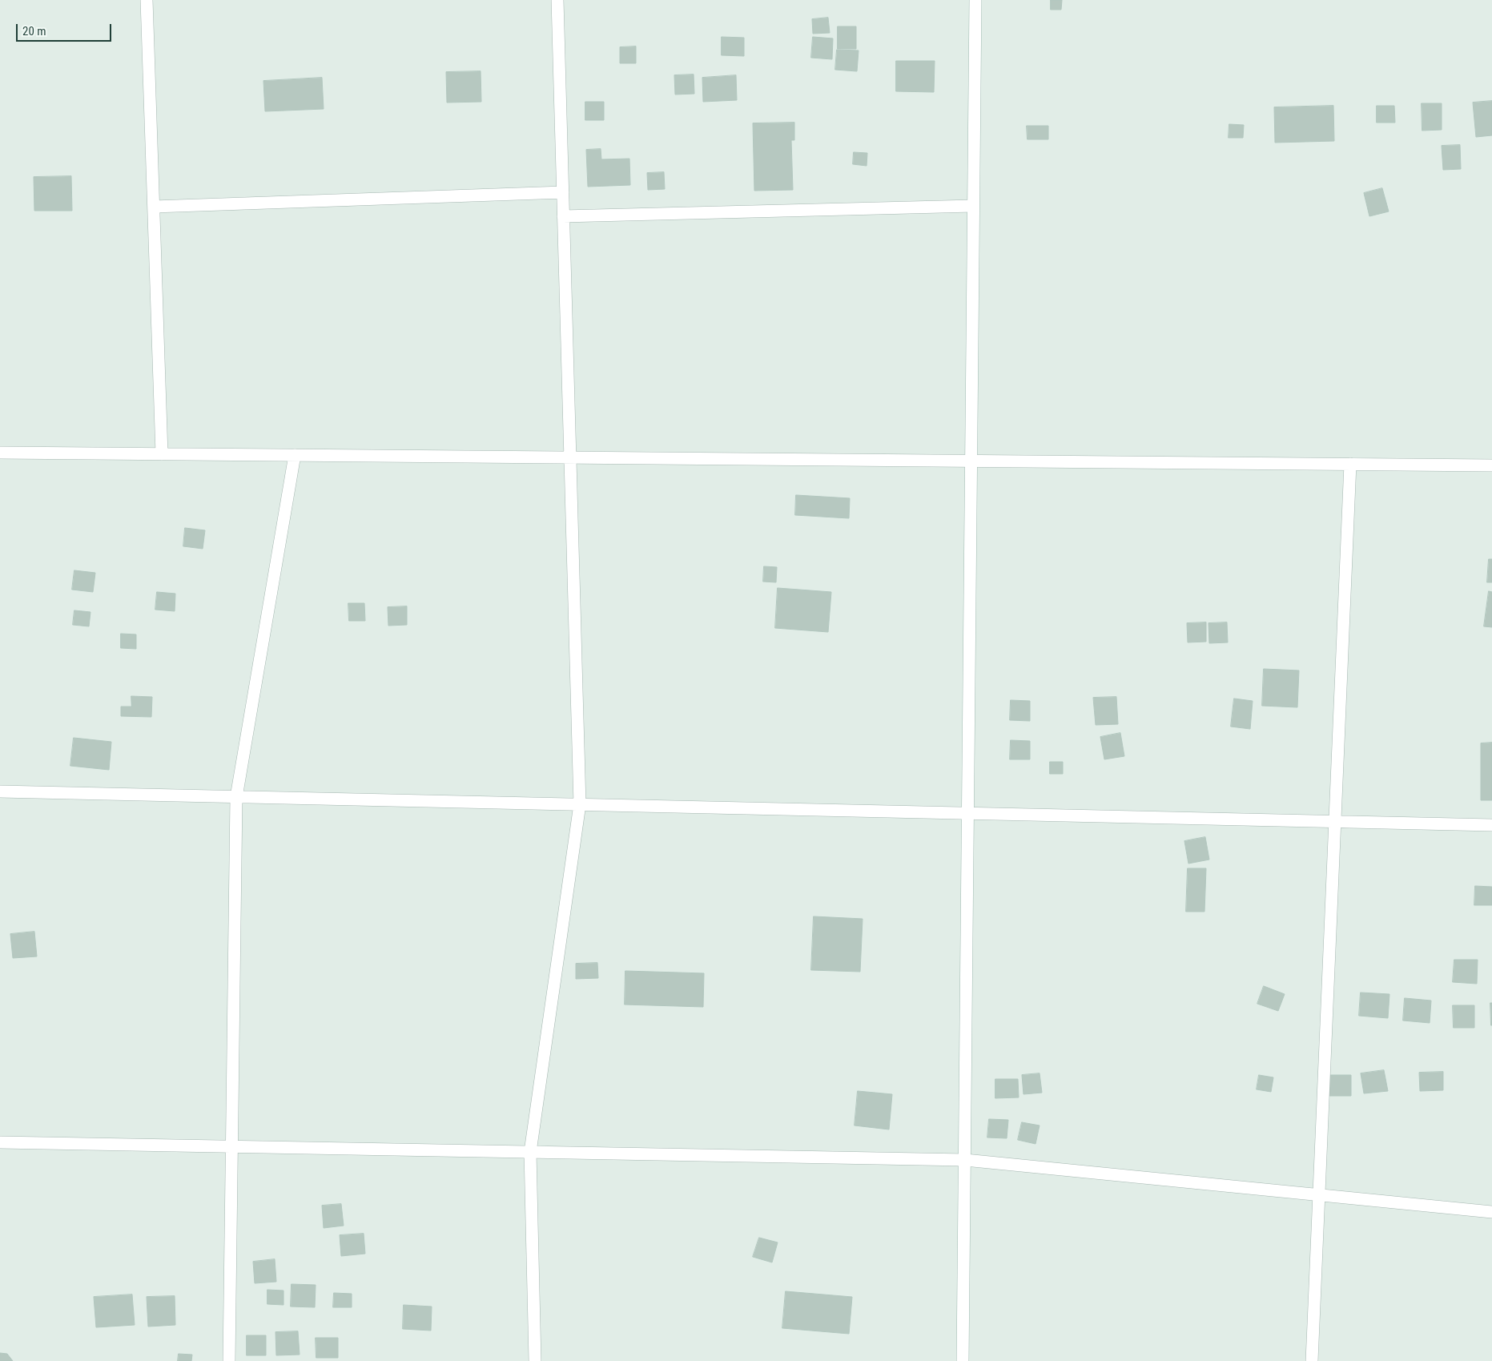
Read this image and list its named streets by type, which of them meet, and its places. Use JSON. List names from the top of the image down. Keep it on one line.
{"scale_bar":"20 m"}
